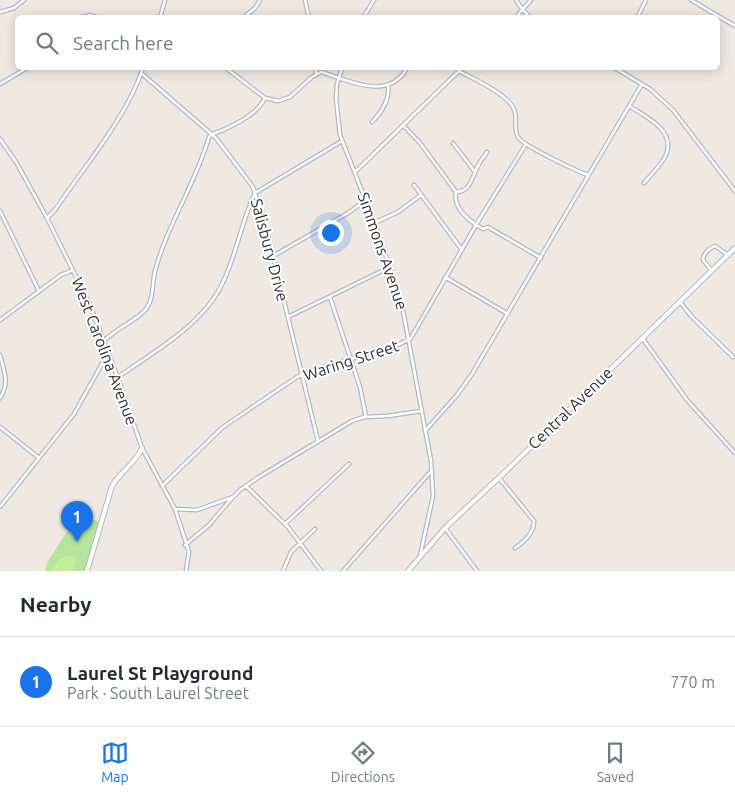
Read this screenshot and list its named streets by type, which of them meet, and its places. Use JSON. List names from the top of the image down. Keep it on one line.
{"streets":{"street":["Salisbury Drive","Simmons Avenue","West Carolina Avenue","Waring Street","Central Avenue"]},"crossings":[["Salisbury Drive","Waring Street"],["Simmons Avenue","Waring Street"],["Simmons Avenue","Central Avenue"],["West Carolina Avenue","Waring Street"]],"page":{"search":"Search here","pins":"1","heading":"Nearby","list":[{"mark":"1","name":"Laurel St Playground","note":"Park · South Laurel Street","value":"770 m"}],"nav":["Map","Directions","Saved"]}}
